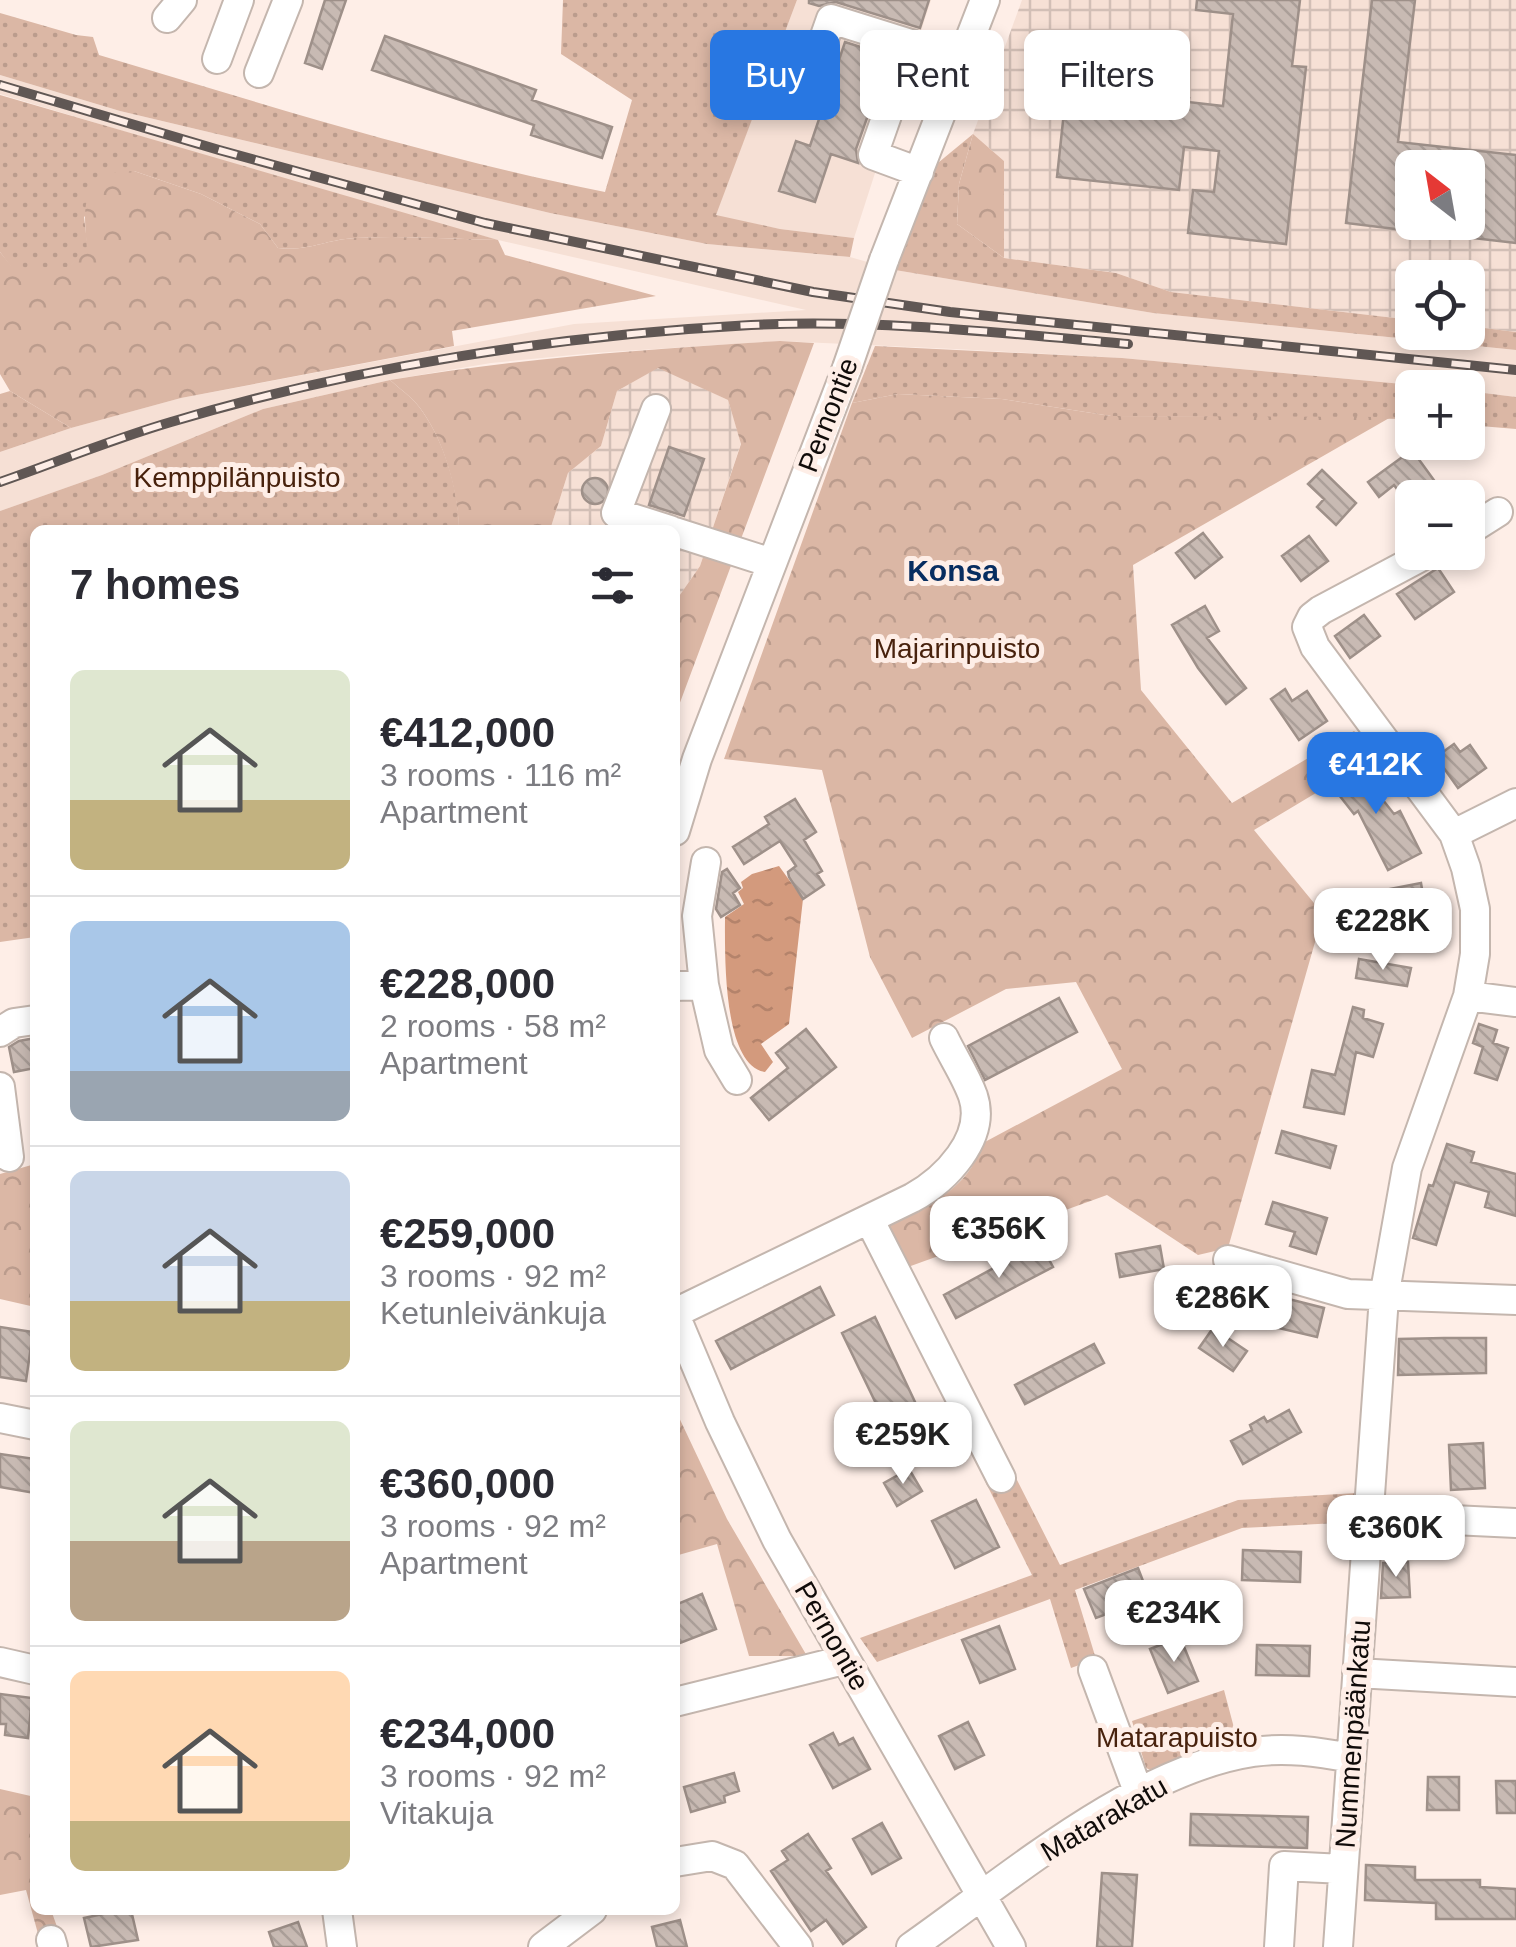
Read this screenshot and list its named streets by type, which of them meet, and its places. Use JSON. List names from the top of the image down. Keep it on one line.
{"streets":{"street":["Pernontie","Nummenpäänkatu","Matarakatu"]},"crossings":[["Pernontie","Matarakatu"],["Nummenpäänkatu","Matarakatu"]],"districts":["Konsa"],"parks":["Kemppilänpuisto","Majarinpuisto","Matarapuisto"],"north":"top left","page":{"chip":["Buy","Rent","Filters"],"map_buttons":["+","−"],"heading":"7 homes","list":[{"name":"€412,000","note":"3 rooms · 116 m² · Apartment"},{"name":"€228,000","note":"2 rooms · 58 m² · Apartment"},{"name":"€259,000","note":"3 rooms · 92 m² · Ketunleivänkuja"},{"name":"€360,000","note":"3 rooms · 92 m² · Apartment"},{"name":"€234,000","note":"3 rooms · 92 m² · Vitakuja"}],"price":["€412K","€228K","€356K","€286K","€259K","€360K","€234K"]}}
